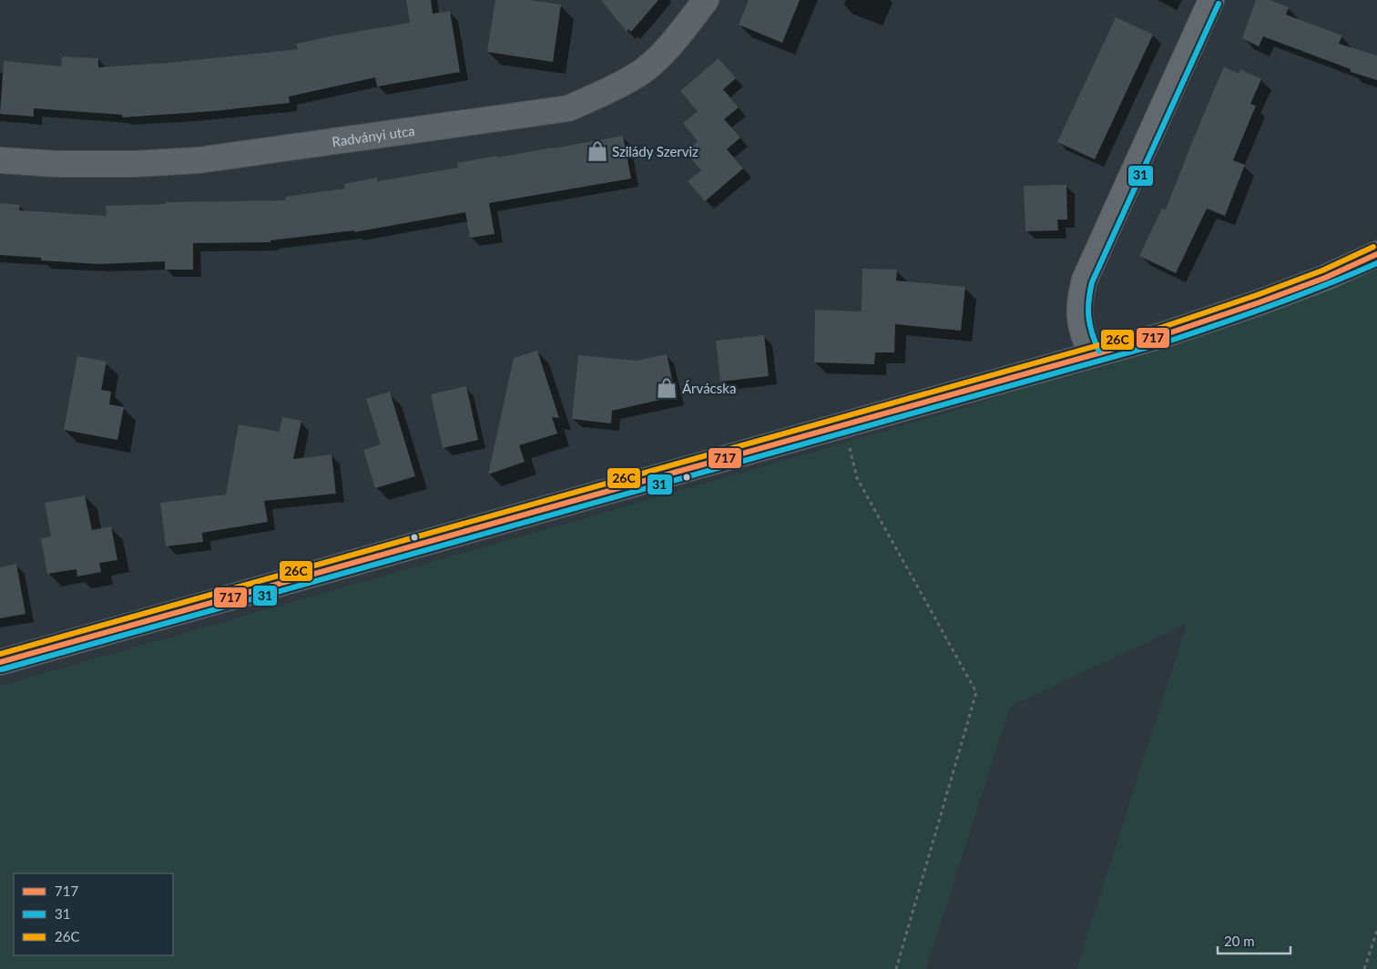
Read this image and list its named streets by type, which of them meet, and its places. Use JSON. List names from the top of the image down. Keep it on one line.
{"streets":{"street":["Radványi utca"]},"places":{"shop":["Szilády Szerviz","Árvácska"]},"lines":["transit line 31","transit line 26C","transit line 717"],"legend":["717","31","26C"],"scale_bar":"20 m"}
